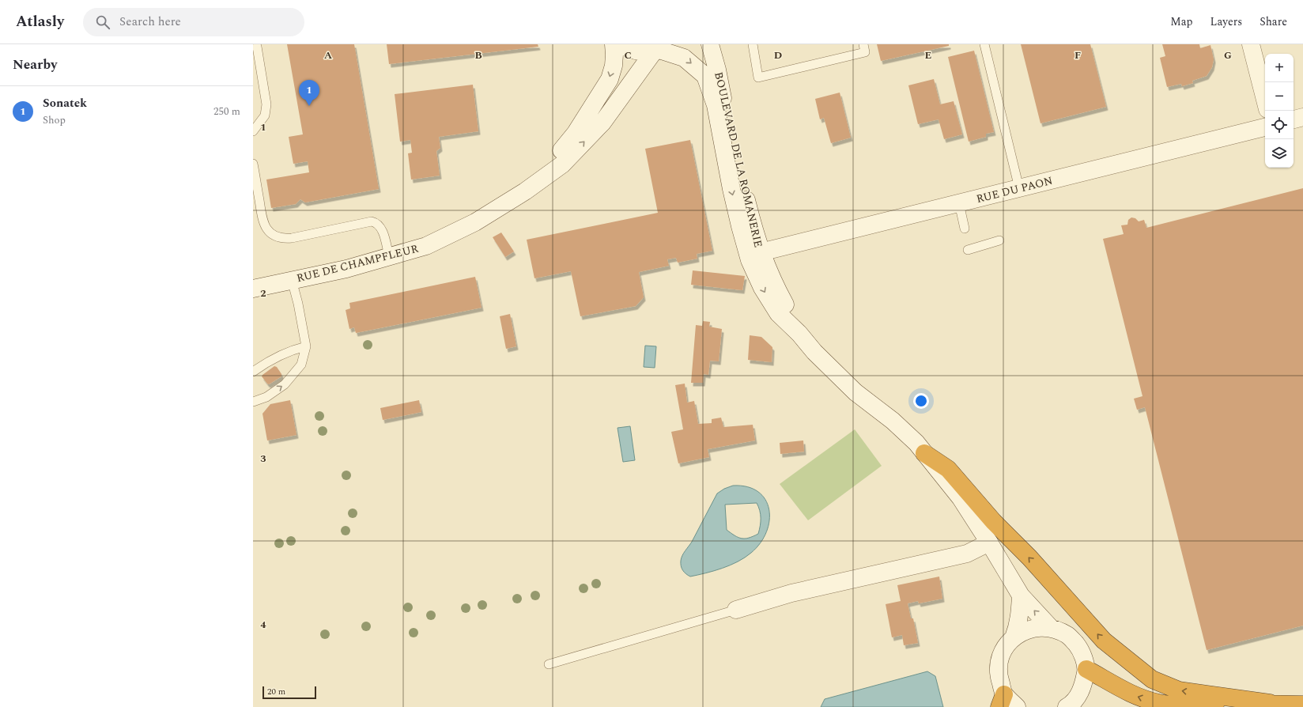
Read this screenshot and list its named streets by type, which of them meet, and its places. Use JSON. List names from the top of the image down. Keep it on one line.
{"streets":{"street":["BOULEVARD DE LA ROMANERIE","RUE DU PAON","RUE DE CHAMPFLEUR"]},"crossings":[["BOULEVARD DE LA ROMANERIE","RUE DU PAON"],["BOULEVARD DE LA ROMANERIE","RUE DE CHAMPFLEUR"]],"scale_bar":"20 m","page":{"header":"Atlasly","search":"Search here","nav":["Map","Layers","Share"],"heading":"Nearby","map_buttons":["+","−"],"pins":"1","list":[{"mark":"1","name":"Sonatek","note":"Shop","value":"250 m"}],"scale":"20 m"},"grid":{"columns":["A","B","C","D","E","F","G"],"rows":["1","2","3","4"]}}
